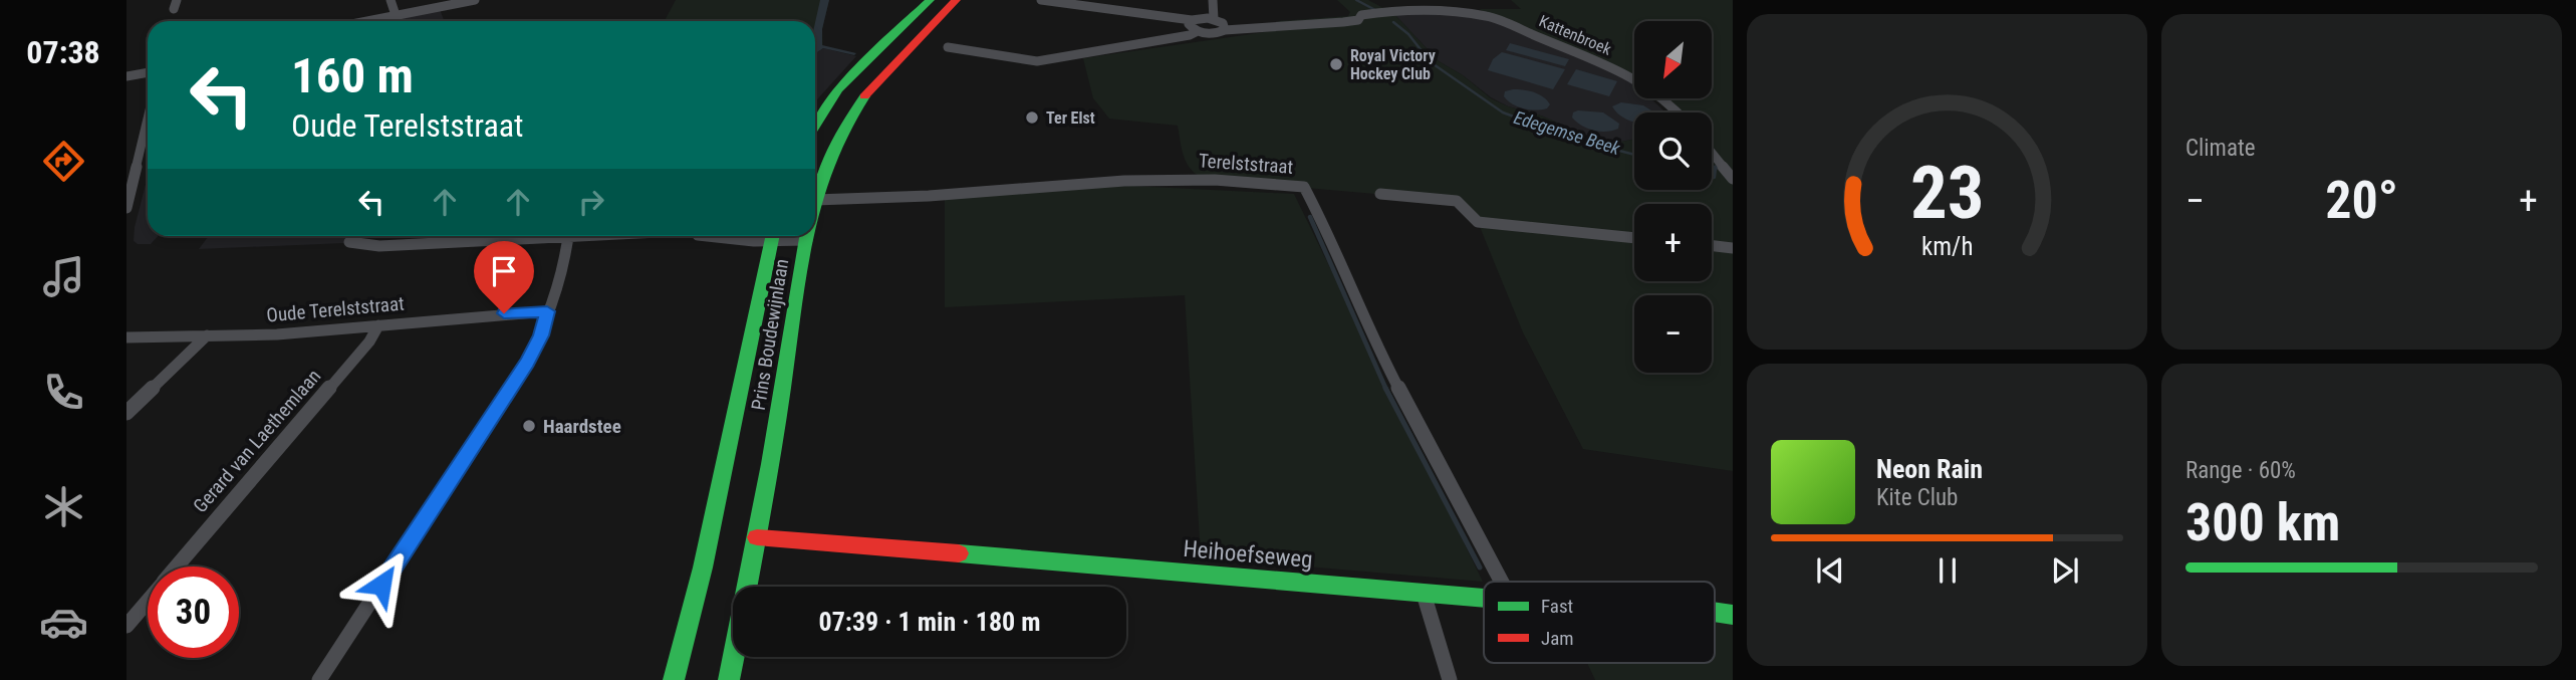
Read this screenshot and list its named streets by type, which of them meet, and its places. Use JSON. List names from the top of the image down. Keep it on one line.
{"streets":{"main road":["Prins Boudewijnlaan","Heihoefseweg"],"street":["Kattenbroek","Terelststraat","Oude Terelststraat","Gerard van Laethemlaan"]},"crossings":[["Terelststraat","Prins Boudewijnlaan"],["Oude Terelststraat","Gerard van Laethemlaan"],["Prins Boudewijnlaan","Heihoefseweg"]],"water":["Edegemse Beek"],"places":["Royal Victory Hockey Club","Ter Elst","Haardstee"],"legend":["Fast","Jam"],"north":"bottom left","page":{"tabs":"07:38","tile":["Climate",["Range · 60%","300 km"]],"map_buttons":["+","−"],"turn":["160 m","Oude Terelststraat"],"heat":["−","20°","+"],"song":["Neon Rain","Kite Club"],"limit":"30","trip":"07:39 · 1 min · 180 m","gauge":["23","km/h"]}}
